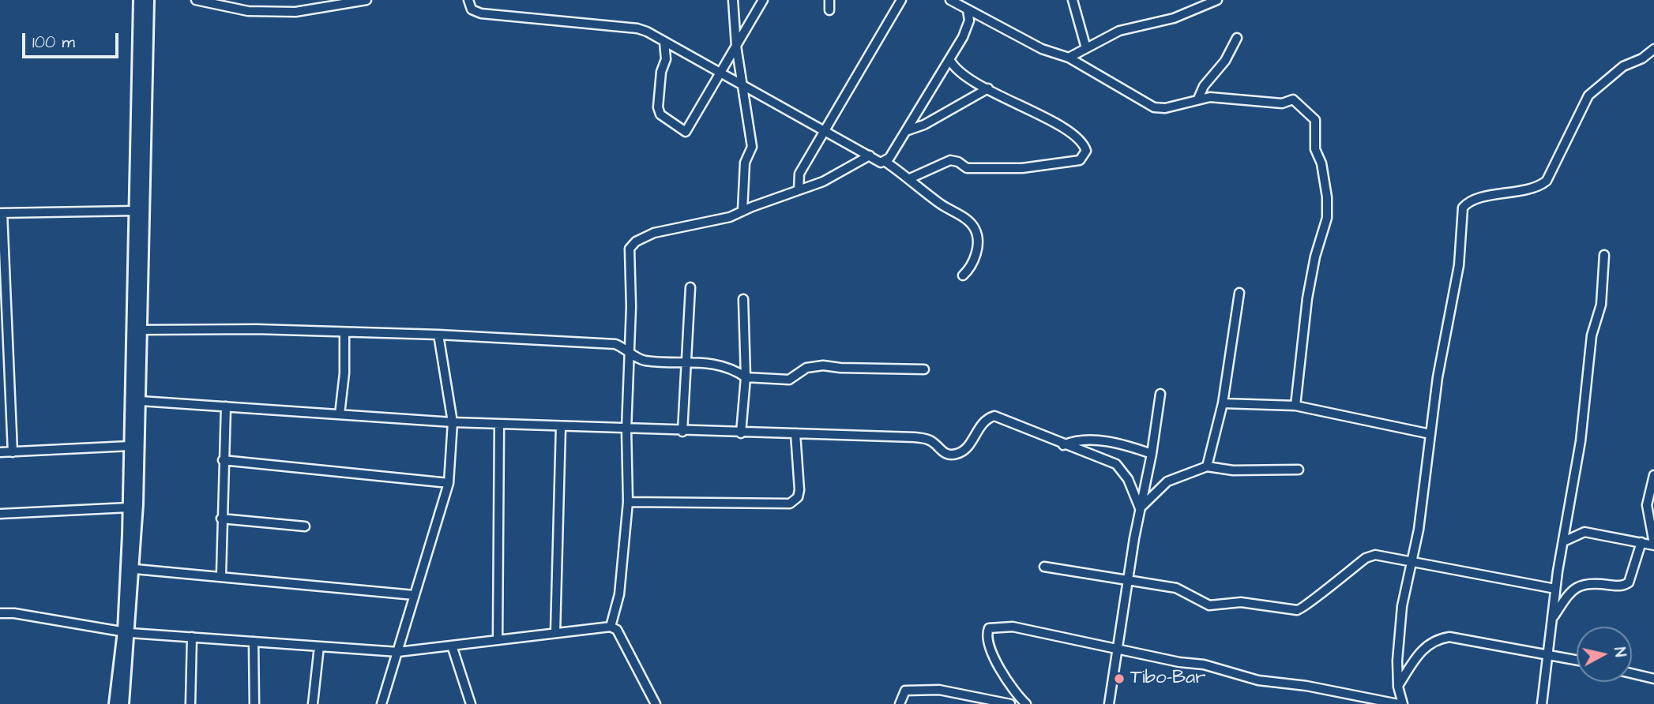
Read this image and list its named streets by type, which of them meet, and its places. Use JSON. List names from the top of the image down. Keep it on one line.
{"places":["Tibo-Bar"],"scale_bar":"100 m","north":"right"}
